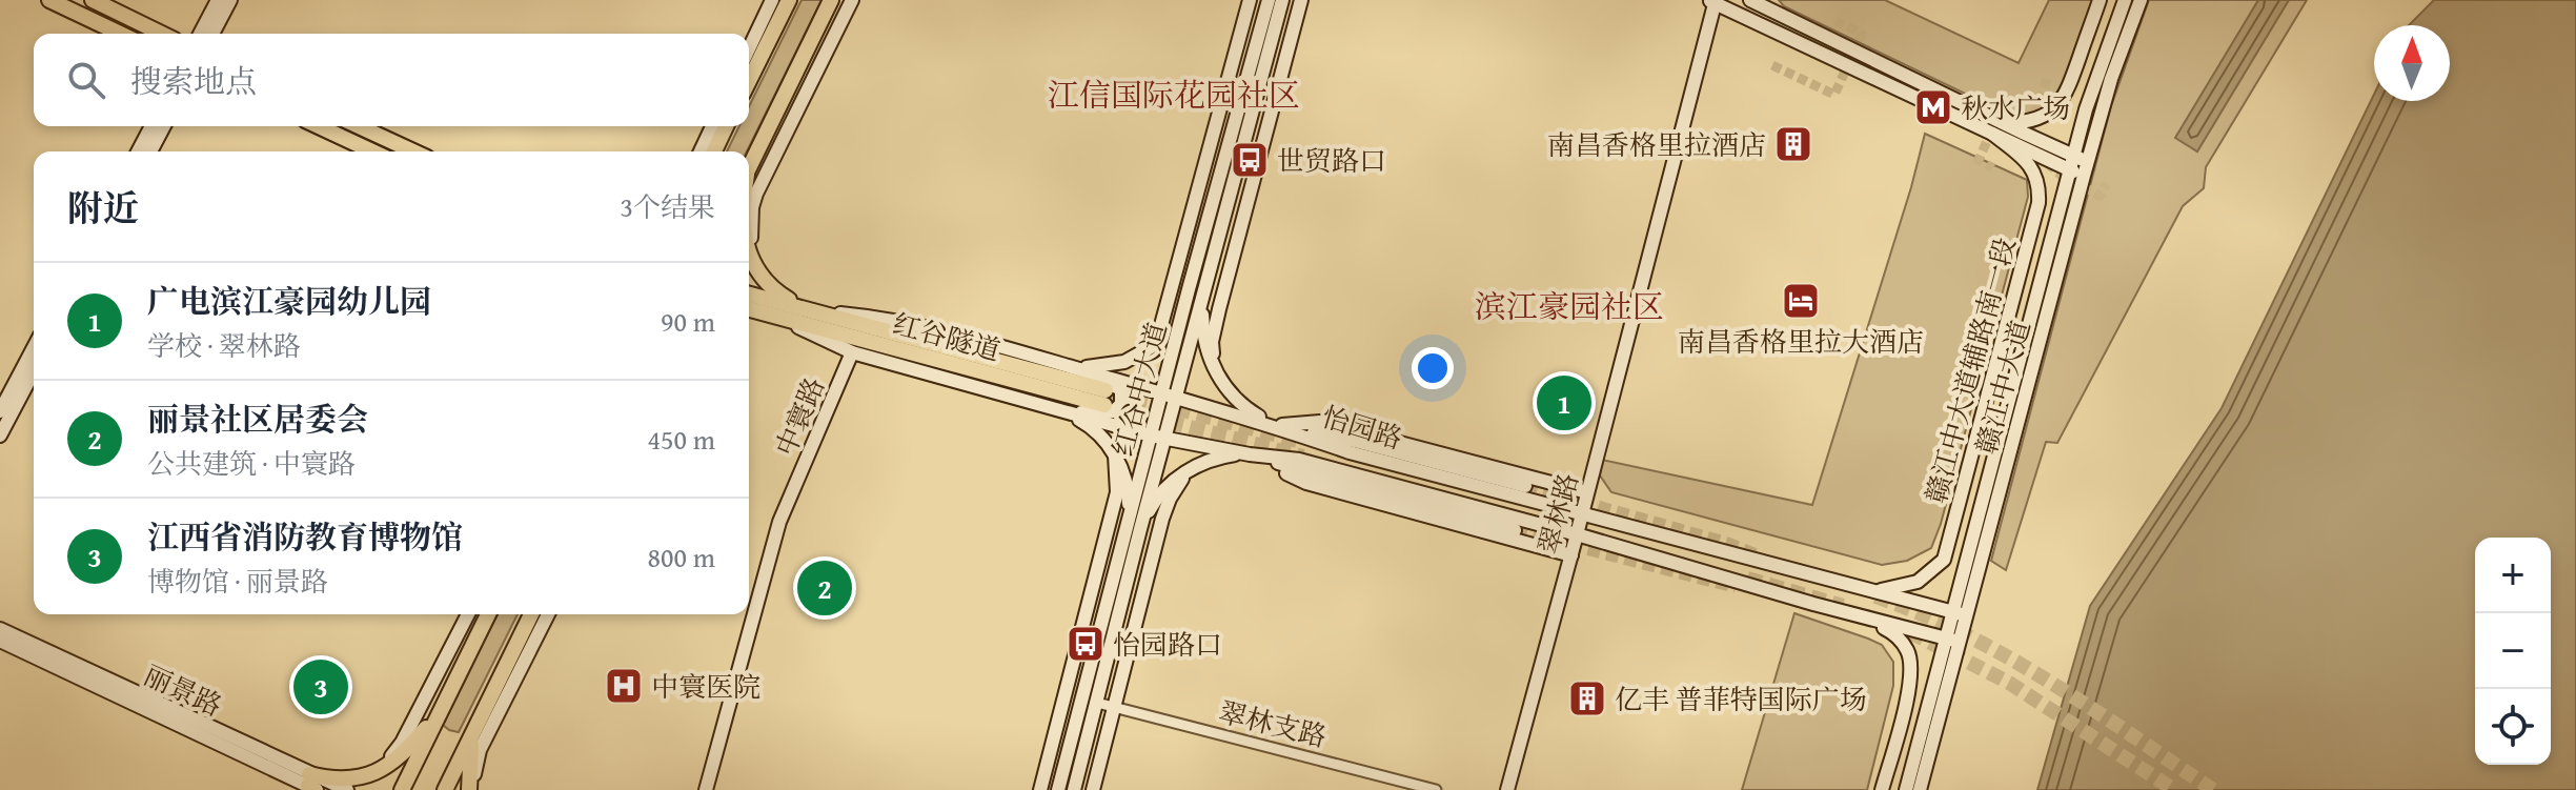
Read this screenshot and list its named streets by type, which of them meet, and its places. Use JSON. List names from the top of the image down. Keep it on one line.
{"streets":{"main road":["红谷隧道","赣江中大道辅路南一段","赣江中大道","红谷中大道","中寰路","怡园路","翠林路","丽景路"],"street":["翠林支路"]},"crossings":[["红谷隧道","怡园路"],["赣江中大道辅路南一段","怡园路"],["赣江中大道","怡园路"],["红谷中大道","怡园路"],["红谷中大道","翠林支路"],["中寰路","怡园路"],["怡园路","翠林路"]],"districts":["江信国际花园社区","滨江豪园社区"],"places":{"metro station":["秋水广场"],"building":["南昌香格里拉酒店","亿丰 普菲特国际广场"],"bus stop":["世贸路口","怡园路口"],"hotel":["南昌香格里拉大酒店"],"hospital":["中寰医院"]},"north":"top","page":{"search":"搜索地点","heading":["附近","3个结果"],"list":[{"mark":"1","name":"广电滨江豪园幼儿园","note":"学校 · 翠林路","value":"90 m"},{"mark":"2","name":"丽景社区居委会","note":"公共建筑 · 中寰路","value":"450 m"},{"mark":"3","name":"江西省消防教育博物馆","note":"博物馆 · 丽景路","value":"800 m"}],"pins":["1","2","3"],"map_buttons":["+","−"]}}
